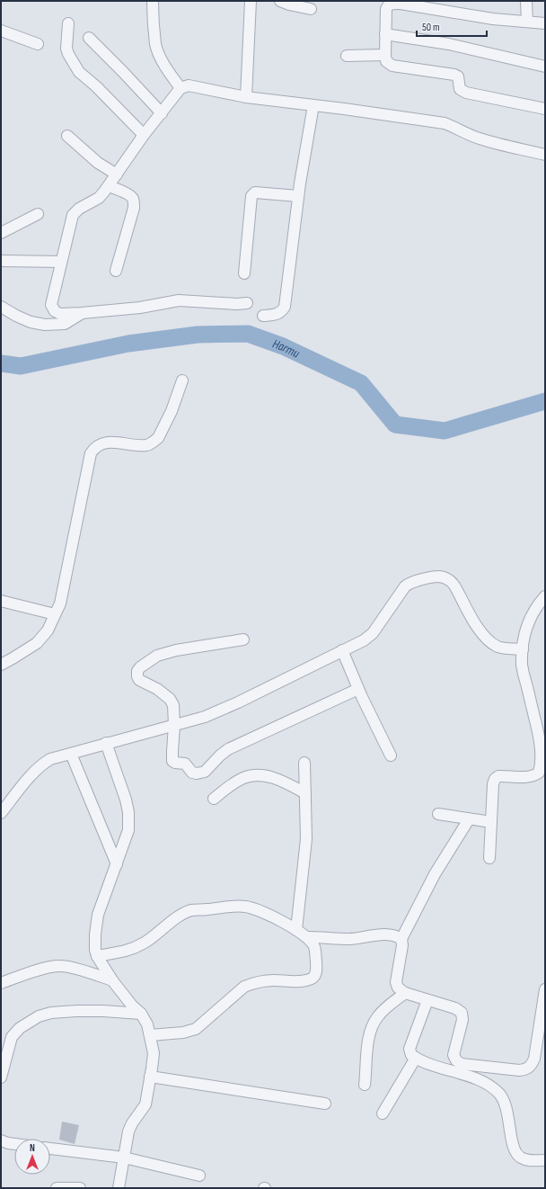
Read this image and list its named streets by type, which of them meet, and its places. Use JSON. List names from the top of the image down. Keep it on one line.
{"water":["Harmu"],"scale_bar":"50 m","north":"top"}
